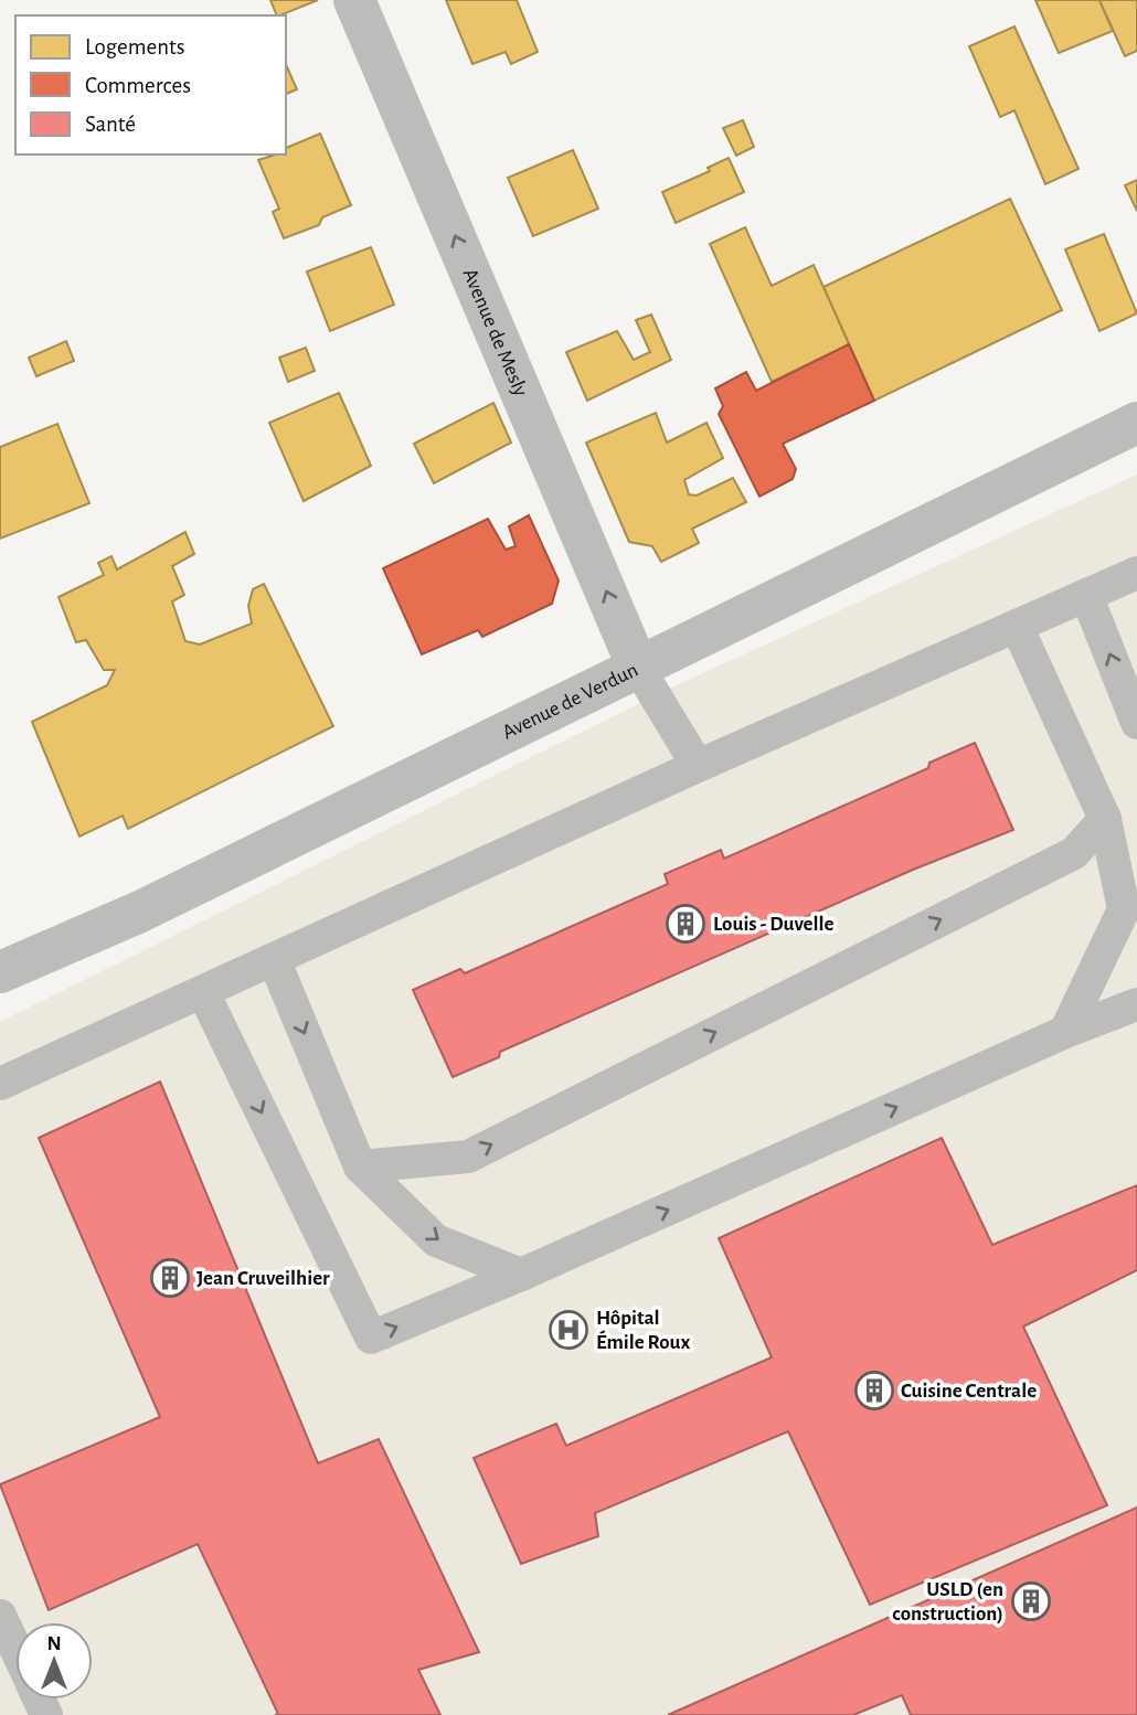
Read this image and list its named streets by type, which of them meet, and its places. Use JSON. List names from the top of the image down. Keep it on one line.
{"streets":{"street":["Avenue de Mesly","Avenue de Verdun"]},"crossings":[["Avenue de Mesly","Avenue de Verdun"]],"one_way":["Avenue de Mesly"],"places":{"building":["Louis - Duvelle","Jean Cruveilhier","Cuisine Centrale","USLD (en construction)"],"hospital":["Hôpital Émile Roux"]},"legend":["Logements","Commerces","Santé"],"north":"top"}
